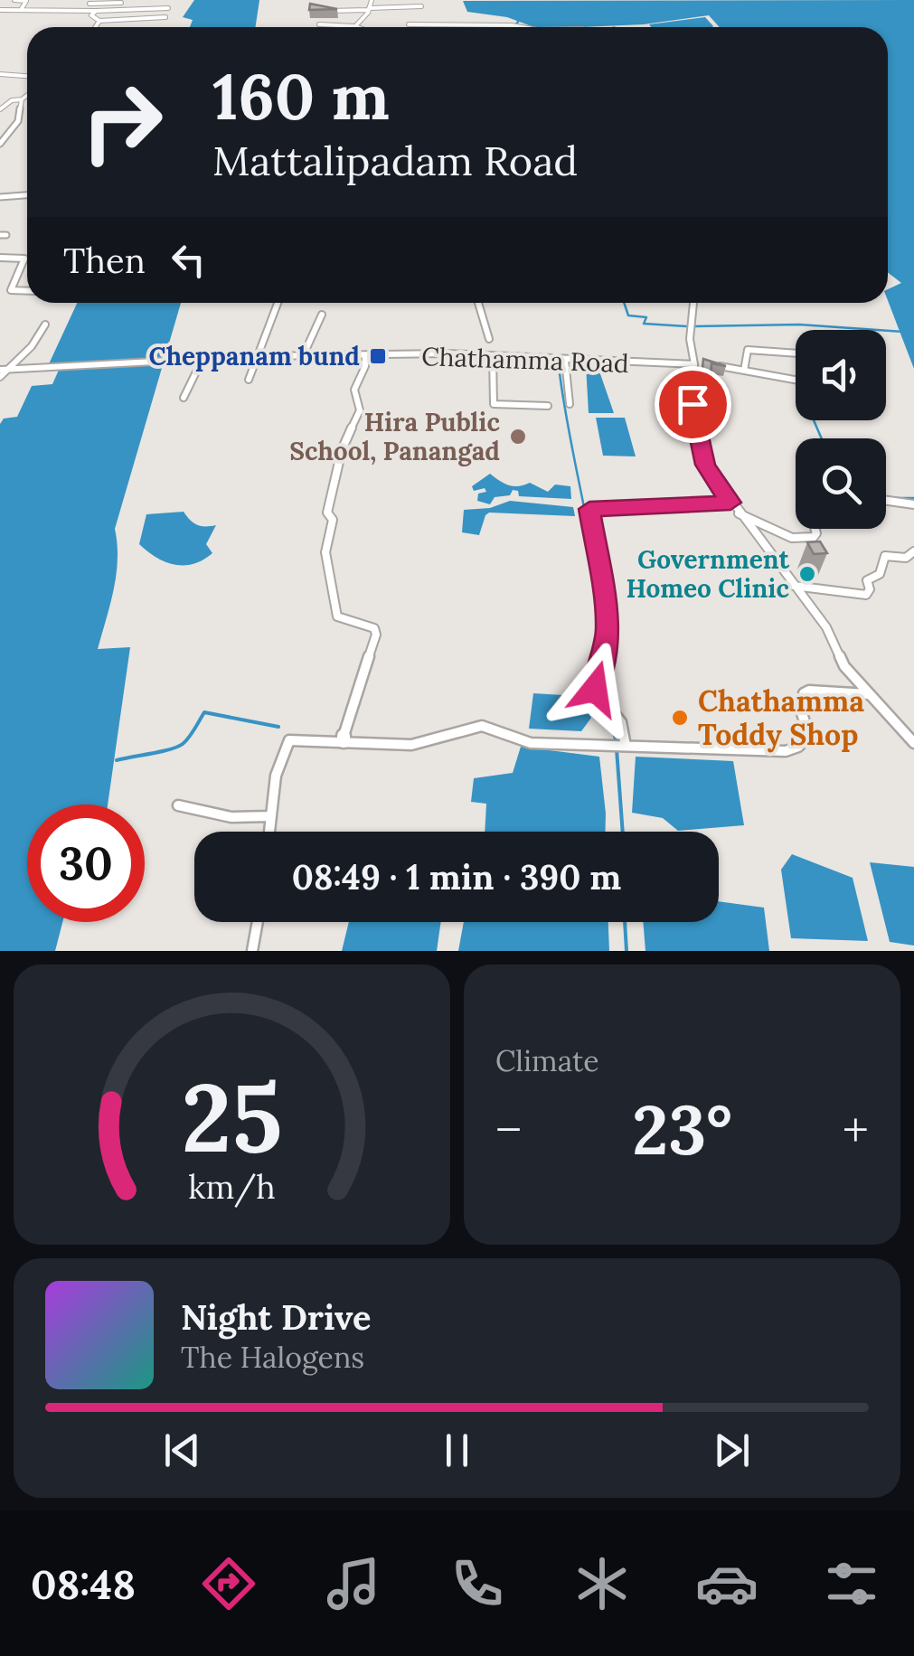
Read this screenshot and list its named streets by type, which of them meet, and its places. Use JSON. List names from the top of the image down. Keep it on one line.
{"streets":{"street":["Chathamma Road"]},"places":{"transit":["Cheppanam bund"],"other":["Hira Public School, Panangad","Government Homeo Clinic","Chathamma Toddy Shop"]},"page":{"turn":["160 m","Mattalipadam Road"],"then":"Then","limit":"30","trip":"08:49 · 1 min · 390 m","tile":"Climate","heat":["−","23°","+"],"song":["Night Drive","The Halogens"],"tabs":"08:48","gauge":["25","km/h"]}}
